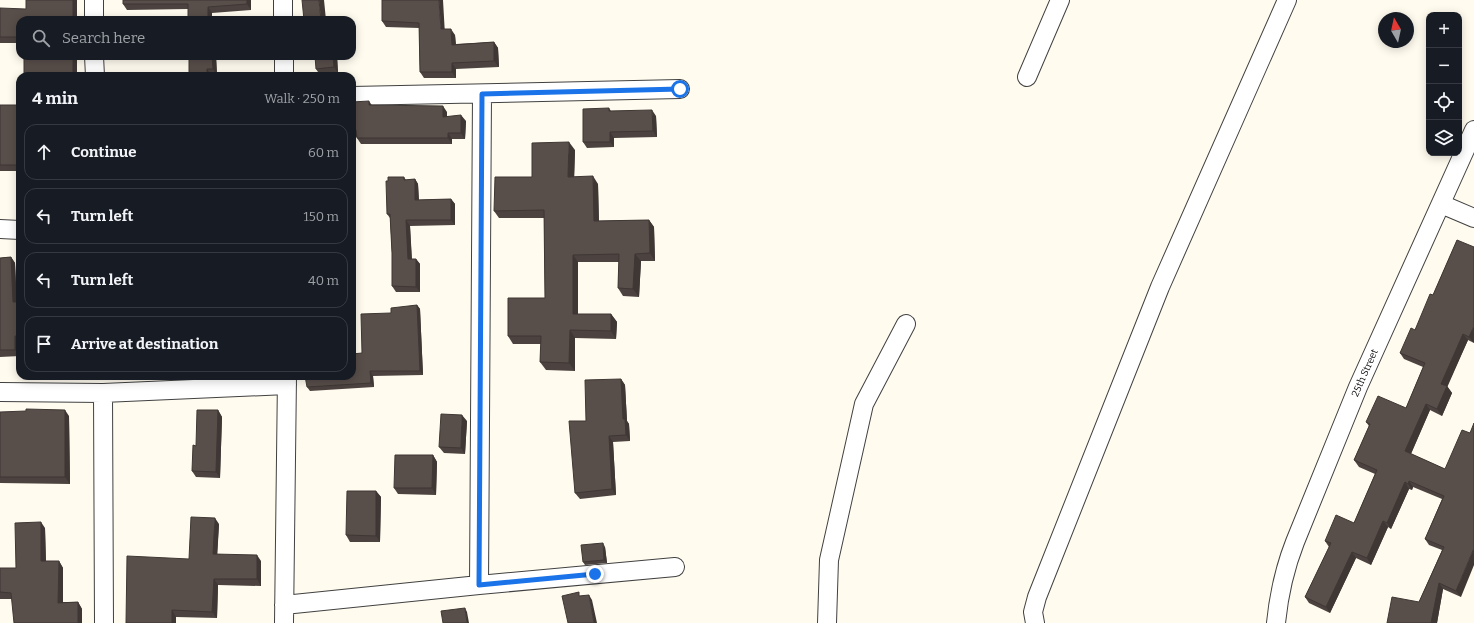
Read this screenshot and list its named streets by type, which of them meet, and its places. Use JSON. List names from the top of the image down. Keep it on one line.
{"streets":{"street":["25th Street"]},"north":"top","page":{"map_buttons":["+","−"],"search":"Search here","heading":["4 min","Walk · 250 m"],"list":[["Continue","60 m"],["Turn left","150 m"],["Turn left","40 m"],"Arrive at destination"]}}
